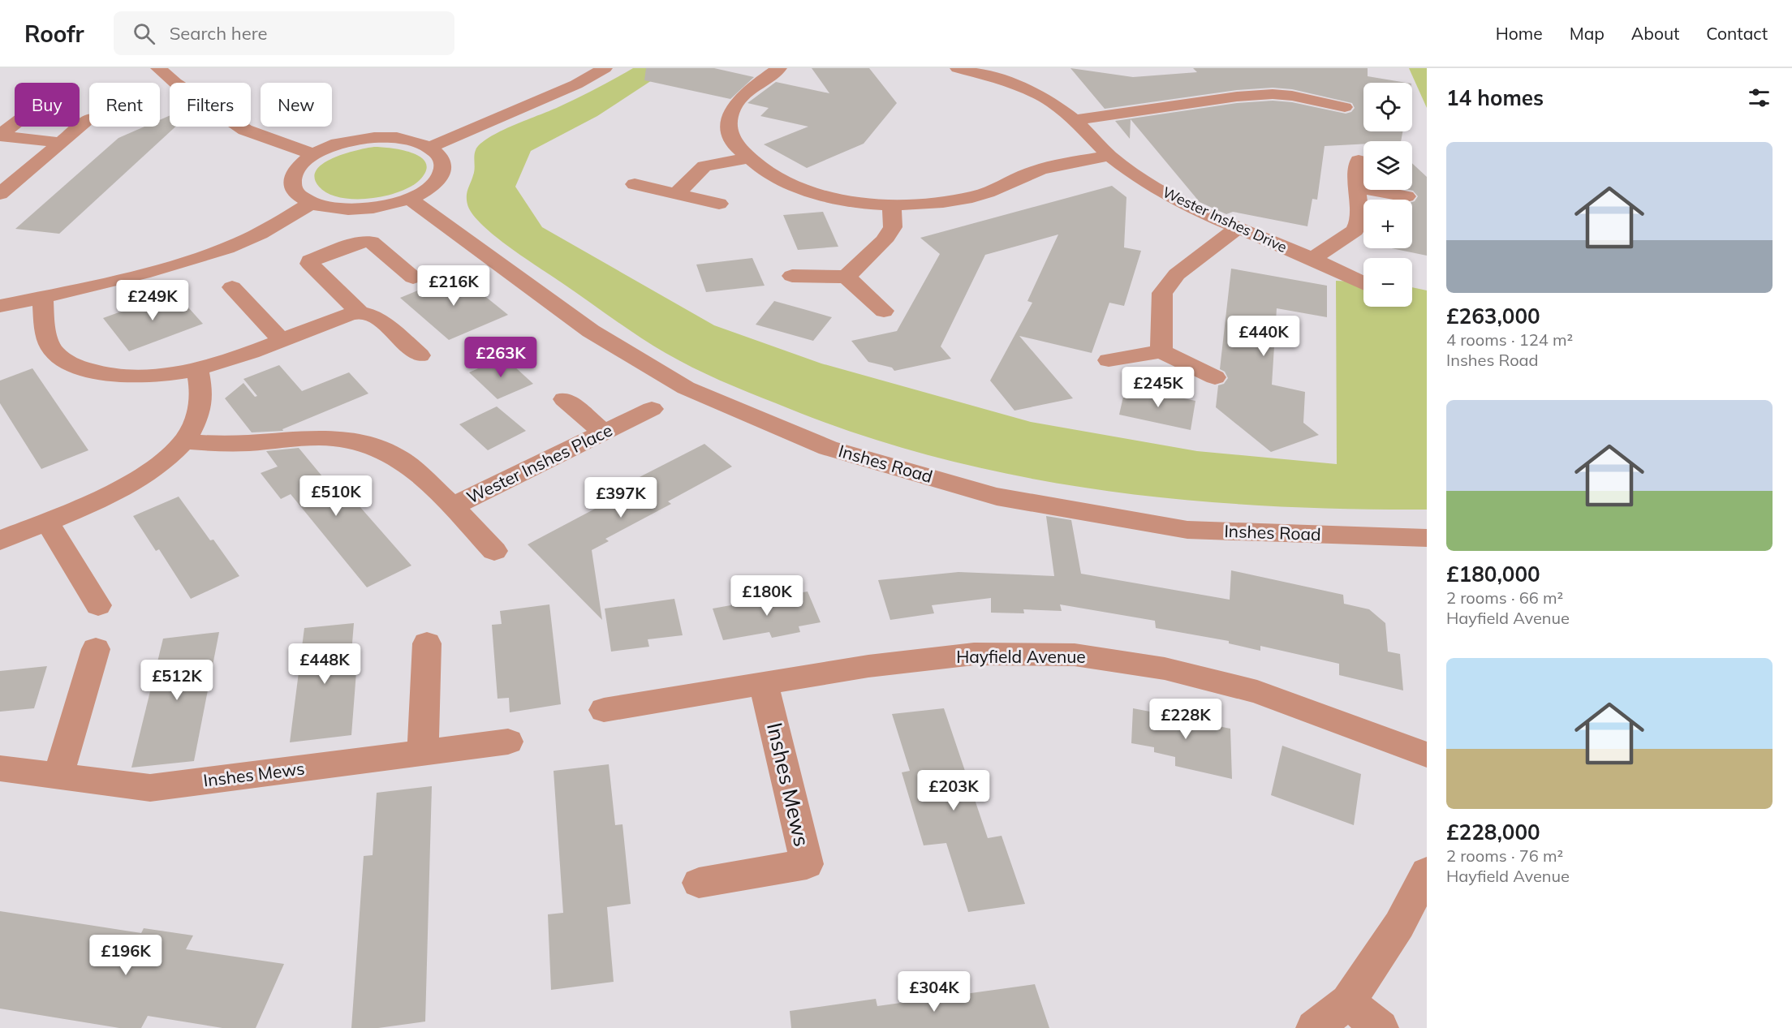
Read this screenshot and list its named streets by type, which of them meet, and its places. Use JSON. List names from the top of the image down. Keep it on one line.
{"streets":{"street":["Wester Inshes Drive","Wester Inshes Place","Inshes Road","Hayfield Avenue","Inshes Mews"]},"crossings":[["Hayfield Avenue","Inshes Mews"]],"page":{"header":"Roofr","search":"Search here","nav":["Home","Map","About","Contact"],"heading":"14 homes","map_buttons":["+","−"],"chip":["Buy","Rent","Filters","New"],"list":[{"name":"£263,000","note":"4 rooms · 124 m² · Inshes Road"},{"name":"£180,000","note":"2 rooms · 66 m² · Hayfield Avenue"},{"name":"£228,000","note":"2 rooms · 76 m² · Hayfield Avenue"}],"price":["£216K","£249K","£440K","£263K","£245K","£510K","£397K","£180K","£448K","£512K","£228K","£203K","£196K","£304K"]}}
